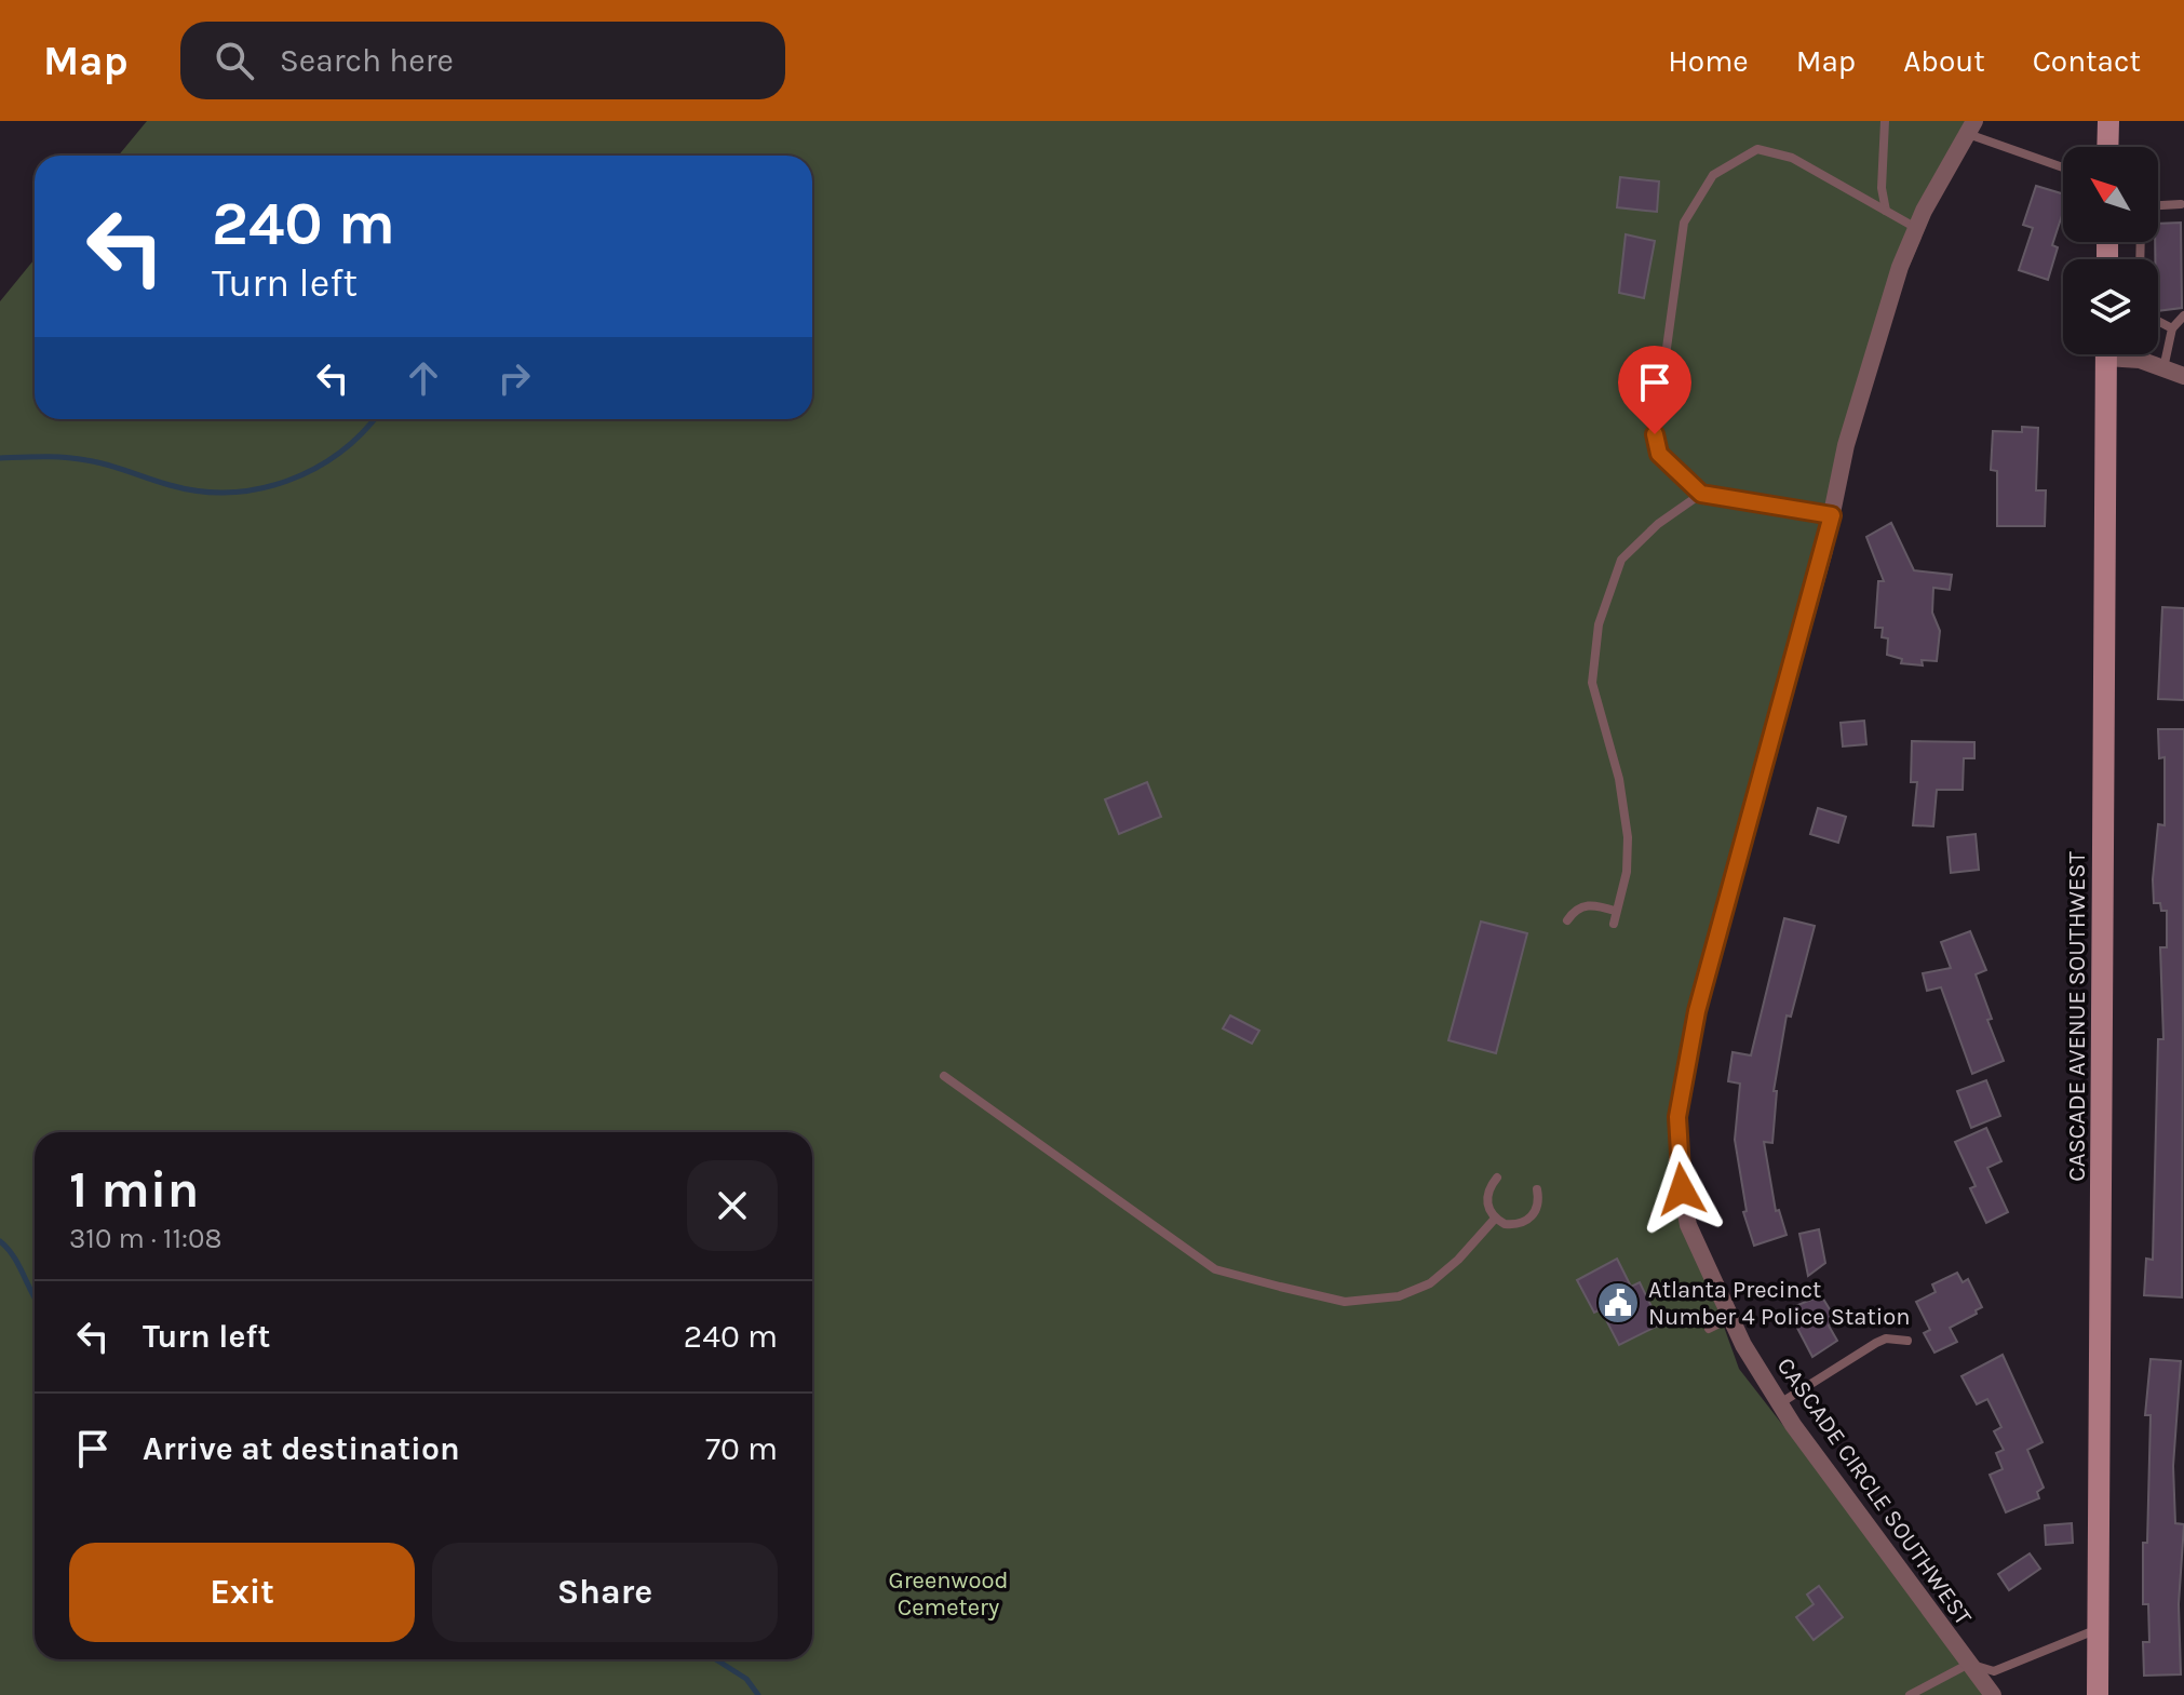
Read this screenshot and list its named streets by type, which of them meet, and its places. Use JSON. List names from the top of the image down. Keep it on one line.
{"streets":{"main road":["CASCADE AVENUE SOUTHWEST"],"street":["CASCADE CIRCLE SOUTHWEST"]},"parks":["Greenwood Cemetery"],"places":{"public building":["Atlanta Precinct Number 4 Police Station"]},"north":"top left","page":{"header":"Map","search":"Search here","nav":["Home","Map","About","Contact"],"turn":["240 m","Turn left"],"heading":["1 min","310 m · 11:08"],"list":[{"name":"Turn left","value":"240 m"},{"name":"Arrive at destination","value":"70 m"}],"buttons":["Exit","Share"]}}
